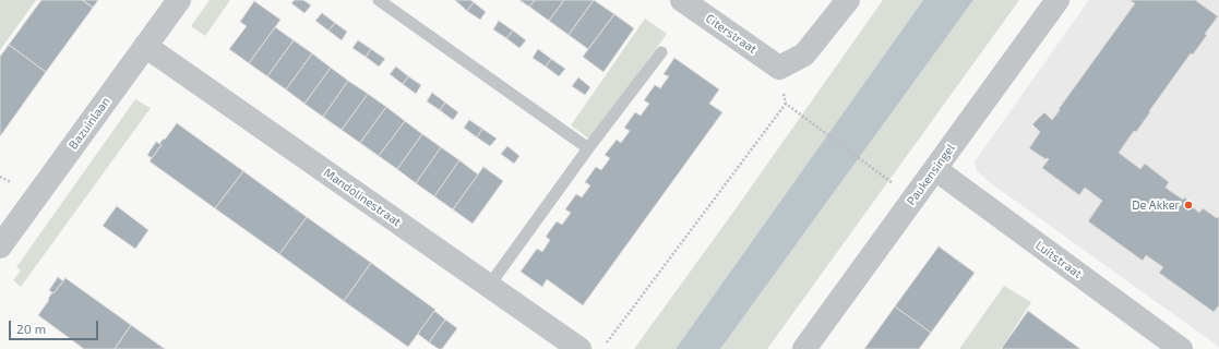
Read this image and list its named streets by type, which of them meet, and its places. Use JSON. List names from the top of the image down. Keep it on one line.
{"streets":{"street":["Citerstraat","Bazuinlaan","Paukensingel","Mandolinestraat","Luitstraat"]},"crossings":[["Bazuinlaan","Mandolinestraat"],["Paukensingel","Luitstraat"]],"places":["De Akker"],"scale_bar":"20 m"}
